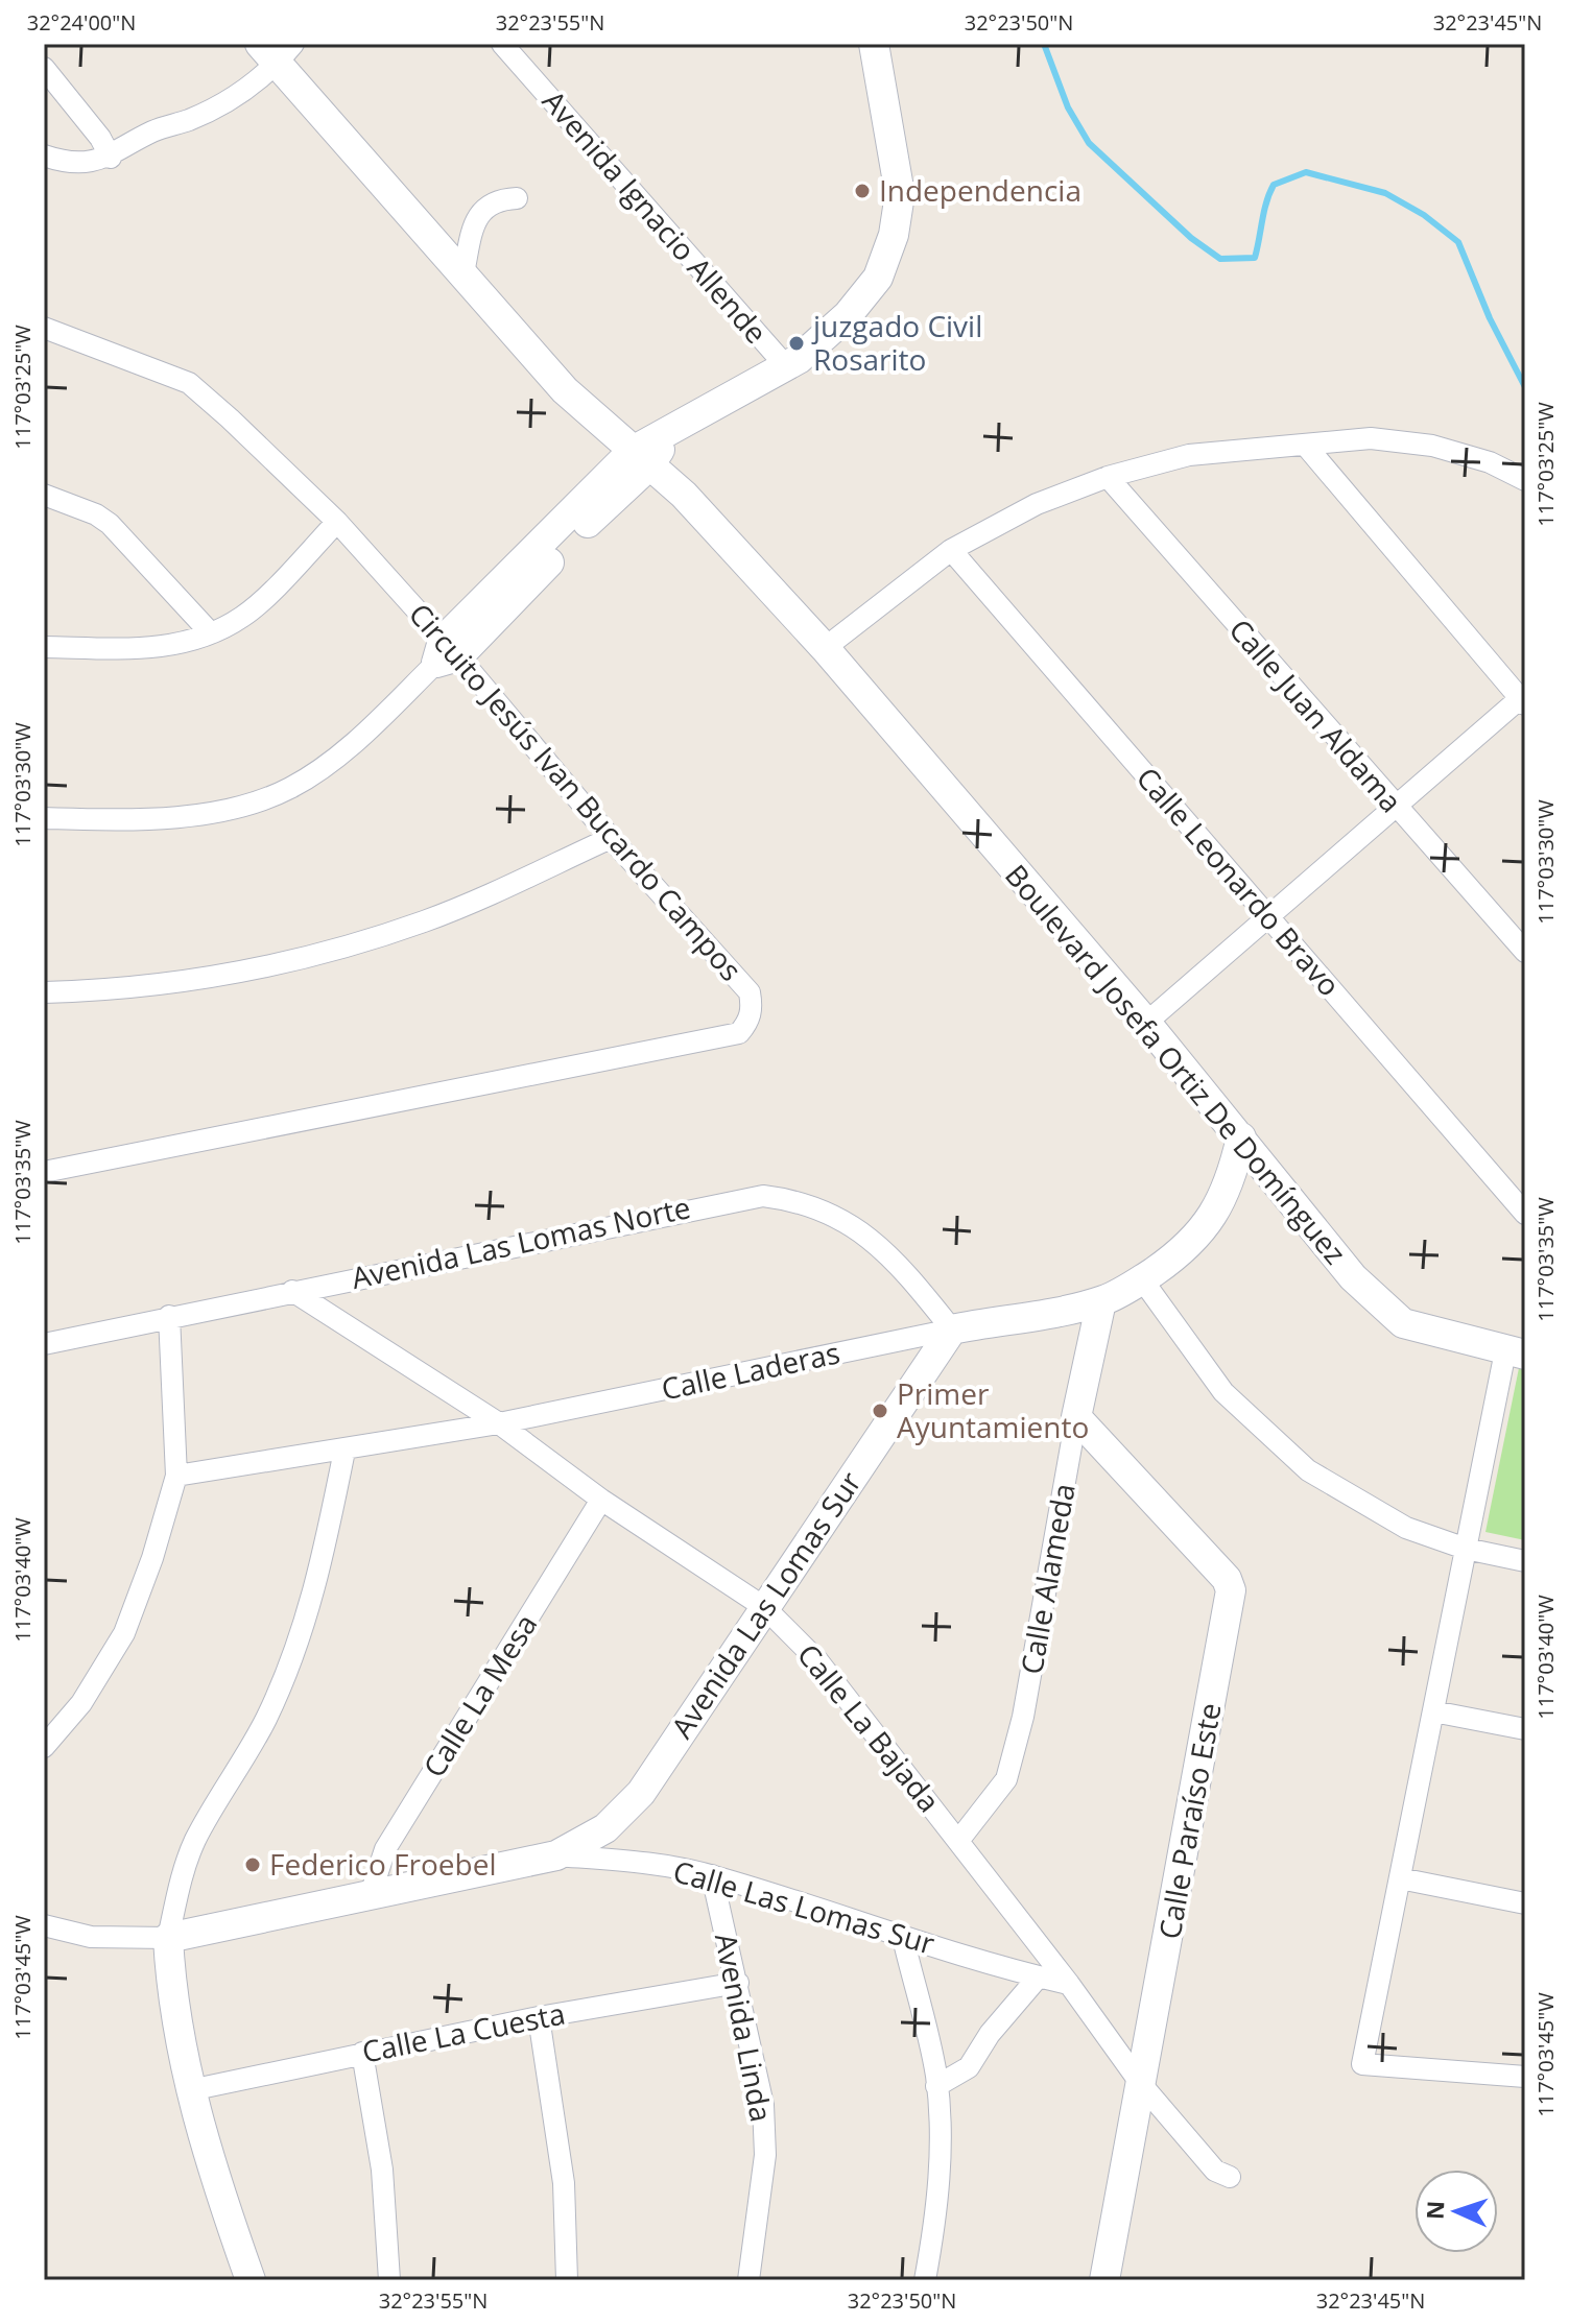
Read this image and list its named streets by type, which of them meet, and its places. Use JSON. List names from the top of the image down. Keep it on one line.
{"streets":{"street":["Avenida Ignacio Allende","Calle Juan Aldama","Circuito Jesús Ivan Bucardo Campos","Calle Leonardo Bravo","Boulevard Josefa Ortiz De Domínguez","Avenida Las Lomas Norte","Calle Laderas","Calle Alameda","Avenida Las Lomas Sur","Calle La Mesa","Calle La Bajada","Calle Paraíso Este","Calle Las Lomas Sur","Avenida Linda","Calle La Cuesta"]},"crossings":[["Avenida Ignacio Allende","Boulevard Josefa Ortiz De Domínguez"],["Boulevard Josefa Ortiz De Domínguez","Calle Laderas"],["Avenida Las Lomas Norte","Calle Laderas"],["Avenida Las Lomas Norte","Avenida Las Lomas Sur"],["Avenida Las Lomas Norte","Calle La Bajada"],["Calle Laderas","Calle Alameda"],["Calle Laderas","Avenida Las Lomas Sur"],["Calle Laderas","Calle La Bajada"],["Calle Alameda","Calle La Bajada"],["Calle Alameda","Calle Paraíso Este"],["Avenida Las Lomas Sur","Calle La Bajada"],["Avenida Las Lomas Sur","Calle Las Lomas Sur"],["Calle La Mesa","Calle La Bajada"],["Calle La Mesa","Calle Las Lomas Sur"],["Calle La Bajada","Calle Paraíso Este"],["Calle La Bajada","Calle Las Lomas Sur"],["Calle Las Lomas Sur","Avenida Linda"],["Avenida Linda","Calle La Cuesta"]],"places":["Independencia","juzgado Civil Rosarito","Primer Ayuntamiento","Federico Froebel"],"north":"left","coordinates":["32°24'00\"N","32°23'55\"N","32°23'50\"N","32°23'45\"N","117°03'25\"W","117°03'30\"W","117°03'35\"W","117°03'40\"W","117°03'45\"W"]}
